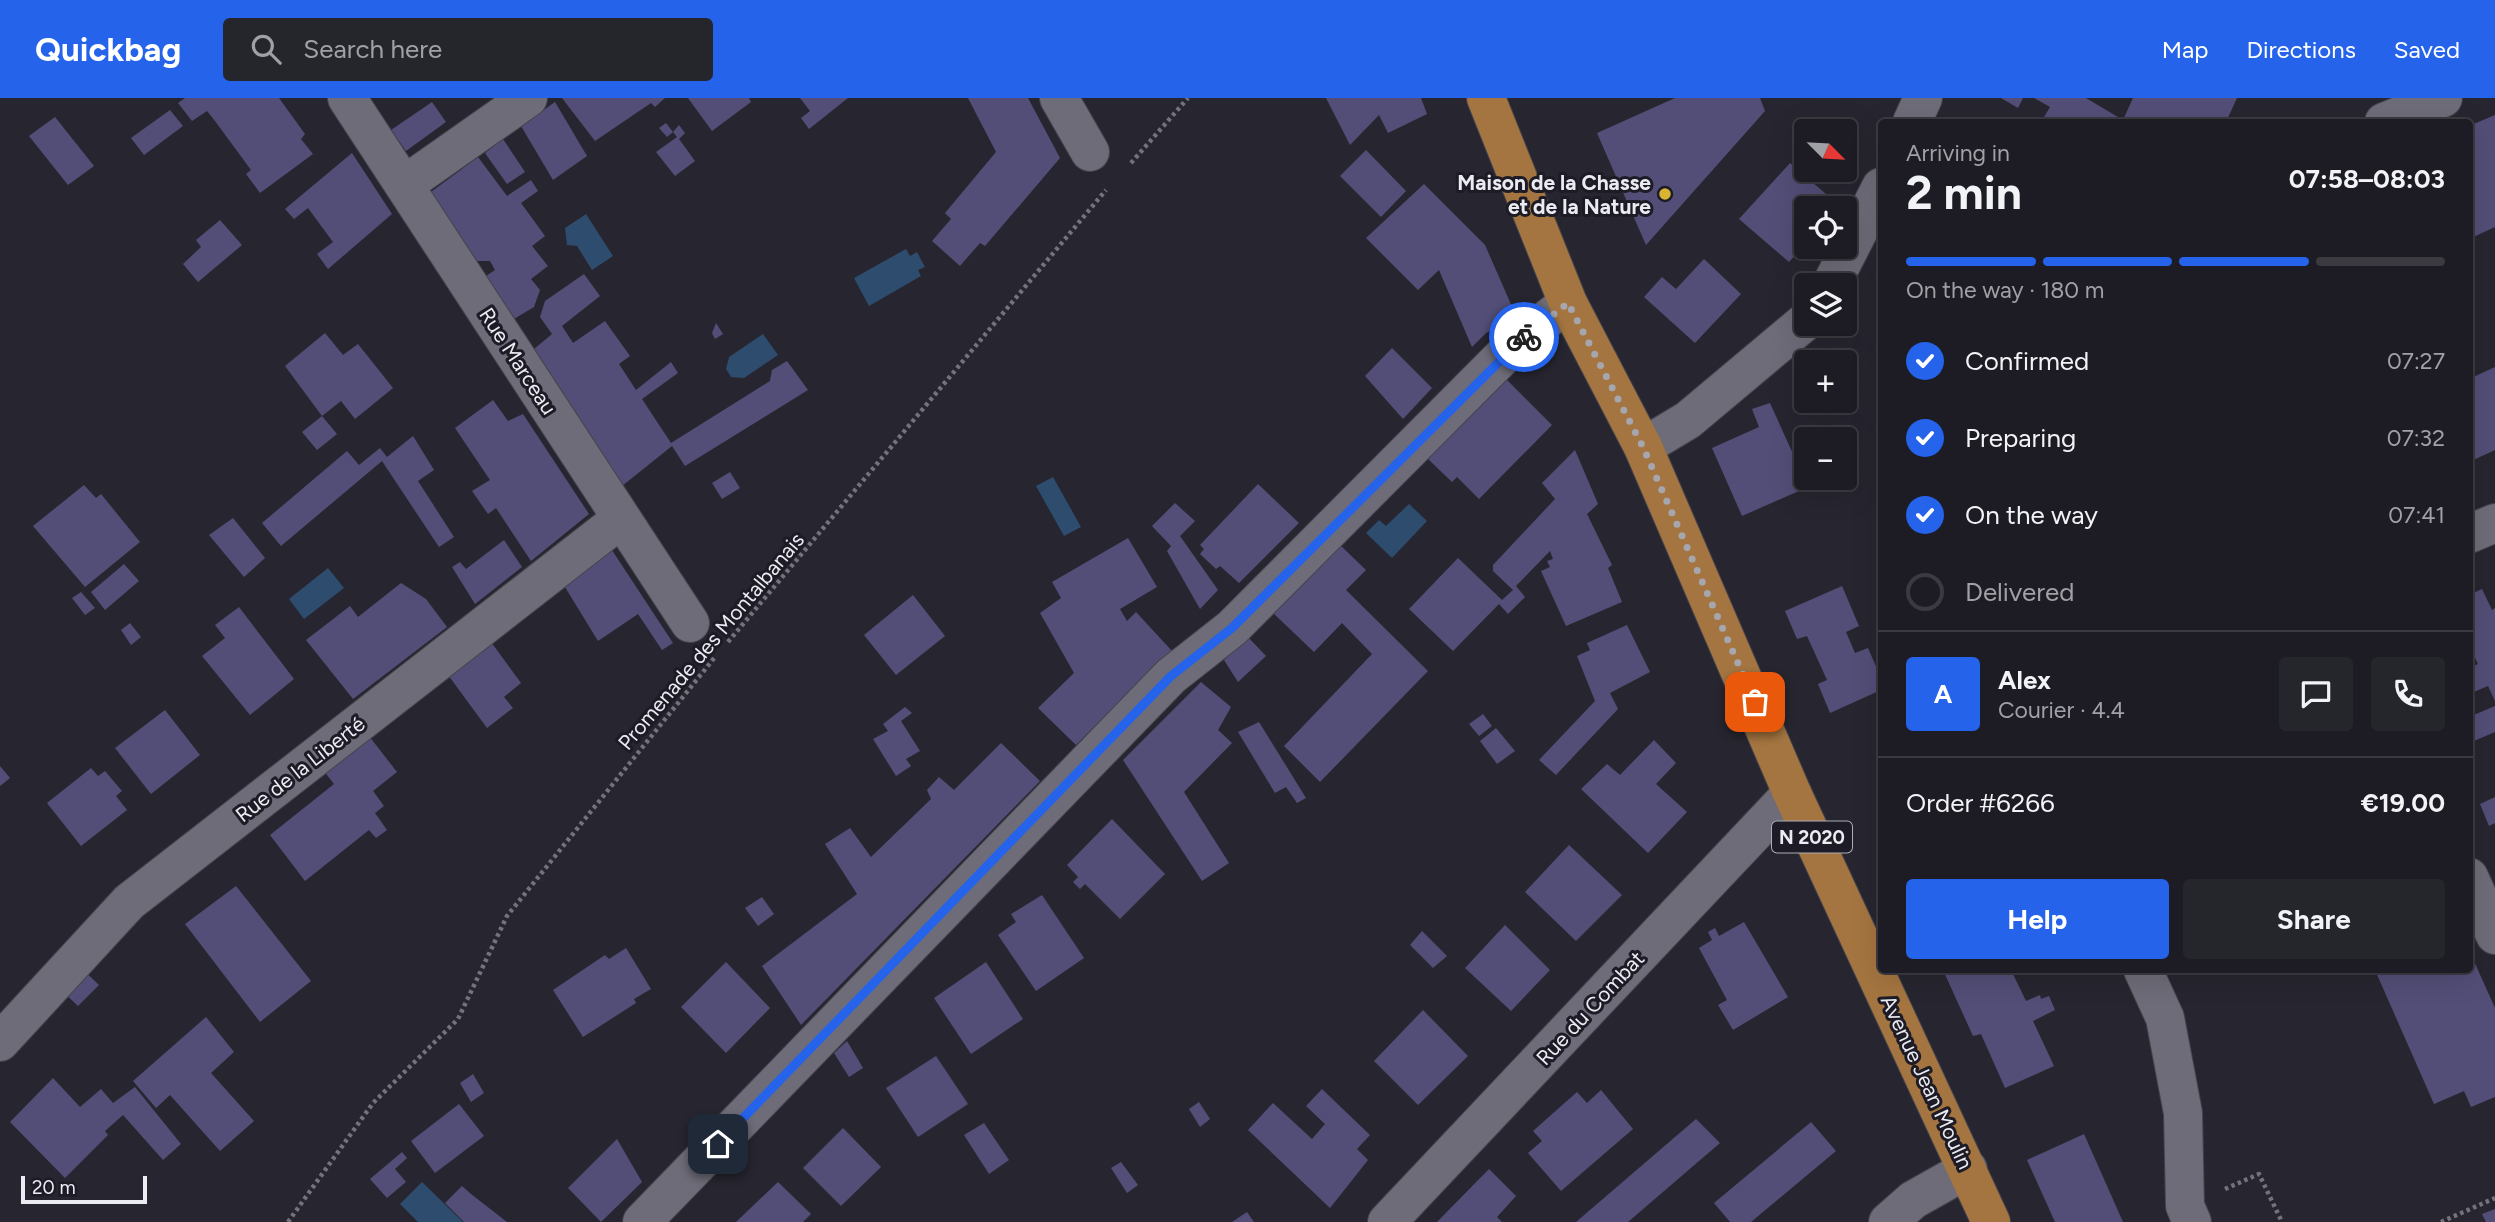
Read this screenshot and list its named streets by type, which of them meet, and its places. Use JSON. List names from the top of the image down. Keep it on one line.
{"streets":{"main road":["N 2020","Avenue Jean Moulin"],"street":["Rue Marceau","Rue de la Liberté","Rue du Combat"],"path":["Promenade des Montalbanais"]},"crossings":[["Rue Marceau","Rue de la Liberté"],["Rue du Combat","Avenue Jean Moulin"]],"places":["Maison de la Chasse et de la Nature"],"scale_bar":"20 m","north":"bottom right","page":{"header":"Quickbag","search":"Search here","nav":["Map","Directions","Saved"],"map_buttons":["+","−"],"heading":["2 min","Arriving in","07:58–08:03"],"panel":["Alex","Courier · 4.4","Order #6266","€19.00"],"bar":"On the way · 180 m","list":[["Confirmed","07:27"],["Preparing","07:32"],["On the way","07:41"],"Delivered"],"round":"A","buttons":["Help","Share"],"scale":"20 m"}}
